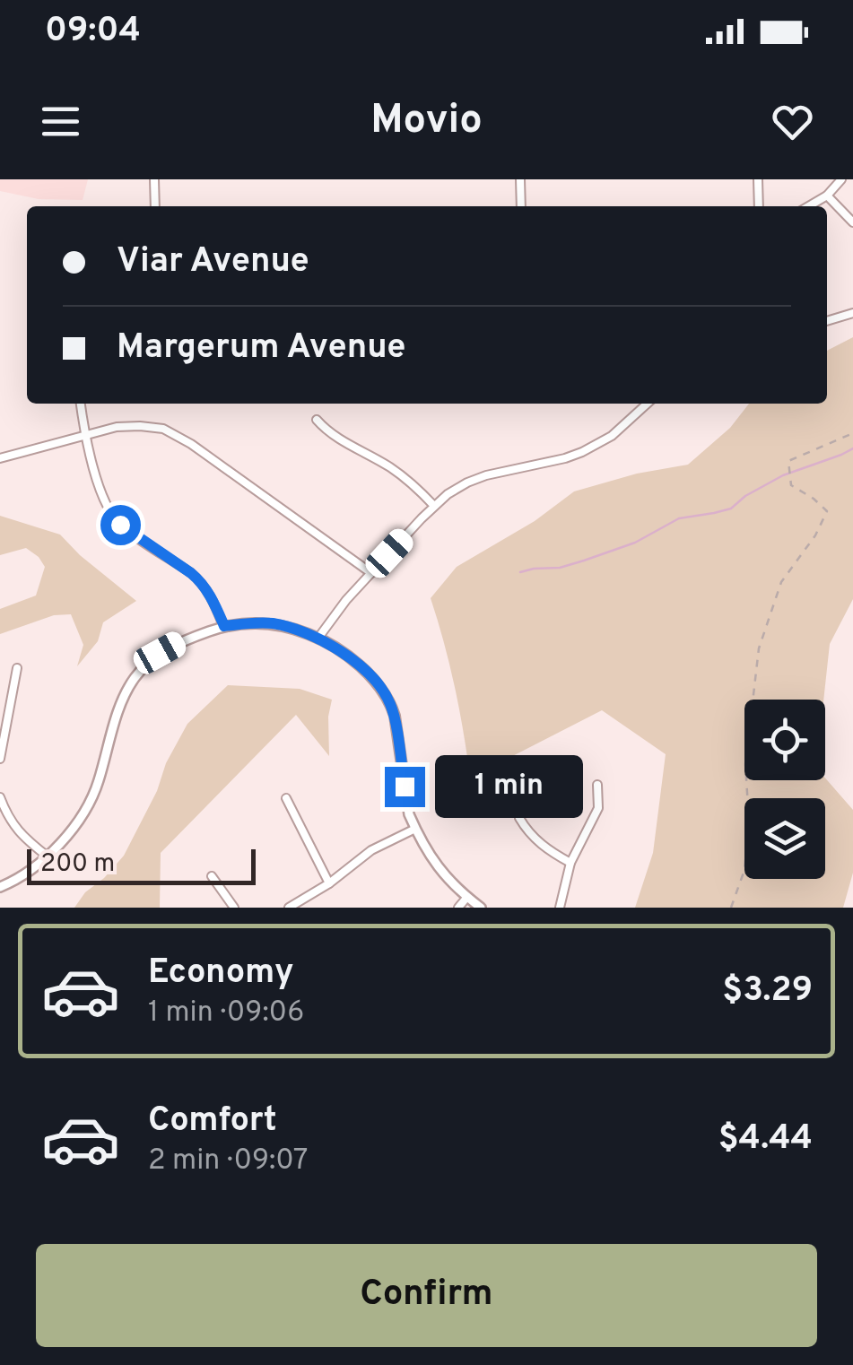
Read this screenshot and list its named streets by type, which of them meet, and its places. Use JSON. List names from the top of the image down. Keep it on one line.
{"scale_bar":"200 m","page":{"status":"09:04","header":"Movio","banner":["Viar Avenue","Margerum Avenue"],"bubble":"1 min","scale":"200 m","list":[{"name":"Economy","note":"1 min · 09:06","value":"$3.29"},{"name":"Comfort","note":"2 min · 09:07","value":"$4.44"}],"buttons":"Confirm"}}
